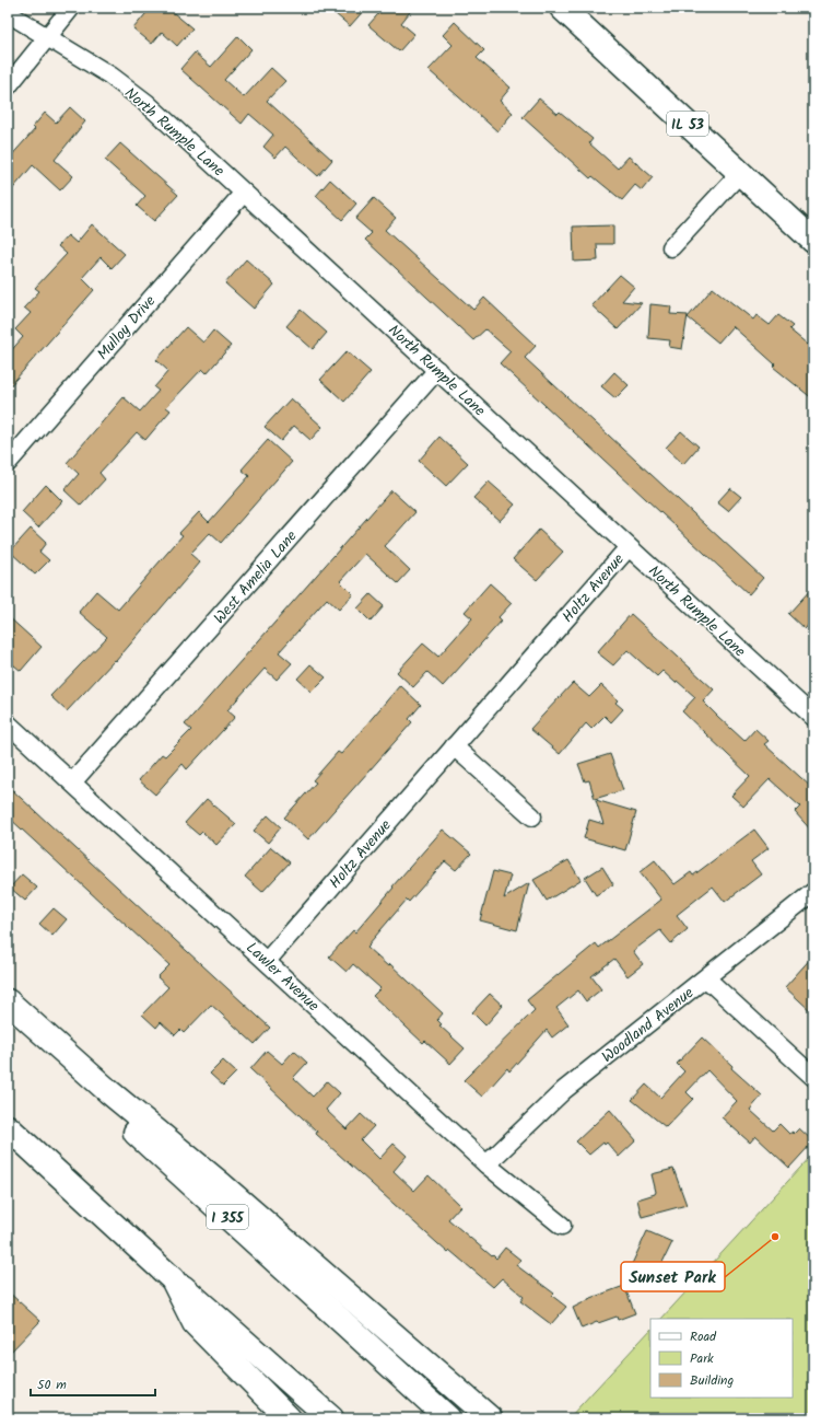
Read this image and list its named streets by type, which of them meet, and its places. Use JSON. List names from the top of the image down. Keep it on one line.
{"streets":{"main road":["IL 53","I 355"],"street":["North Rumple Lane","Mulloy Drive","West Amelia Lane","Holtz Avenue","Lawler Avenue","Woodland Avenue"]},"crossings":[["North Rumple Lane","Mulloy Drive"],["North Rumple Lane","West Amelia Lane"],["North Rumple Lane","Holtz Avenue"],["West Amelia Lane","Lawler Avenue"],["Holtz Avenue","Lawler Avenue"],["Lawler Avenue","Woodland Avenue"]],"places":["Sunset Park"],"legend":["Road","Park","Building"],"scale_bar":"50 m"}
